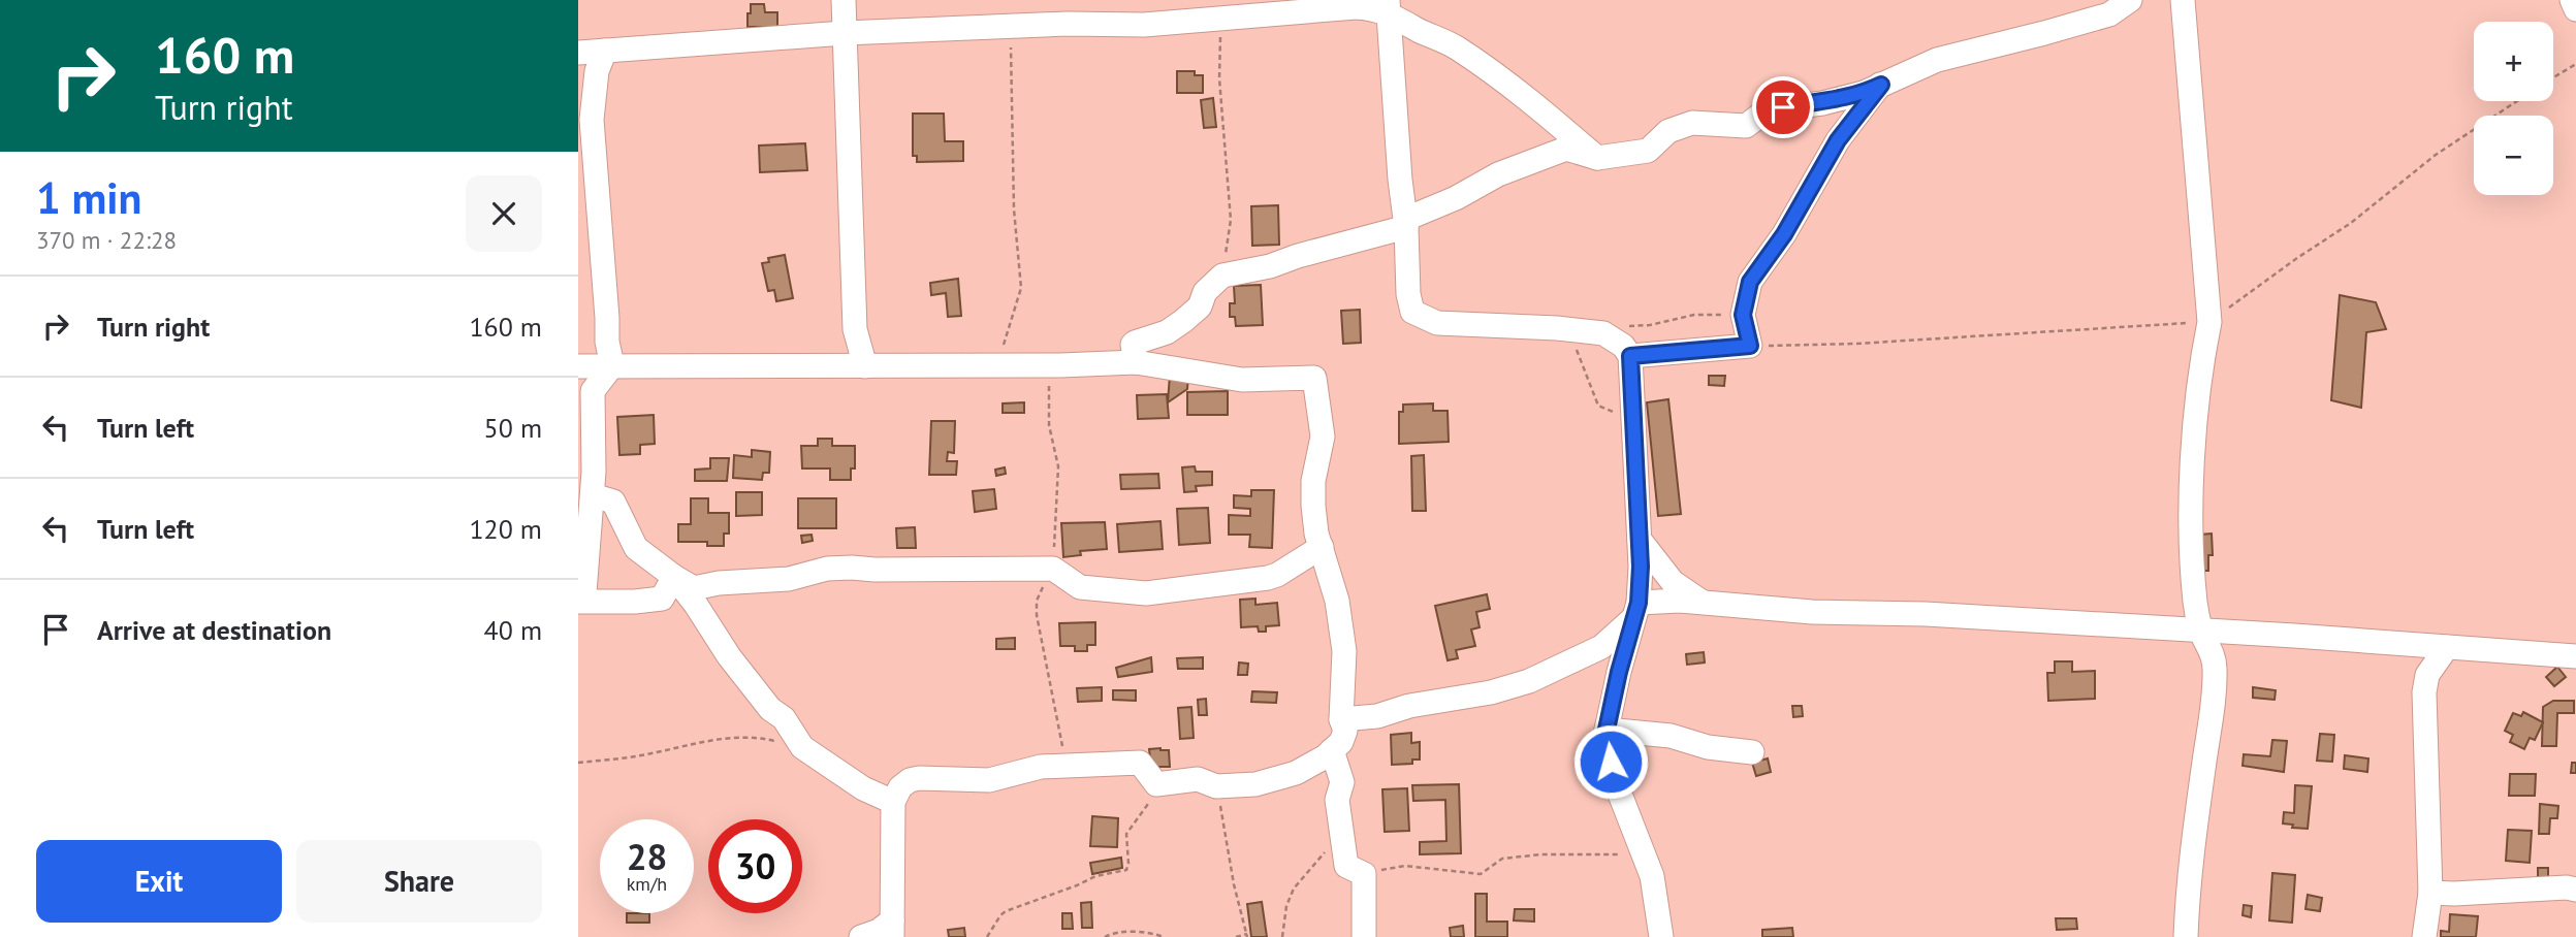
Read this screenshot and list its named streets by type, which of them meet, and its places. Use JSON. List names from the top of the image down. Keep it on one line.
{"page":{"turn":["160 m","Turn right"],"map_buttons":["+","−"],"heading":["1 min","370 m · 22:28"],"list":[{"name":"Turn right","value":"160 m"},{"name":"Turn left","value":"50 m"},{"name":"Turn left","value":"120 m"},{"name":"Arrive at destination","value":"40 m"}],"speed":"28 km/h","limit":"30","buttons":["Exit","Share"]}}
